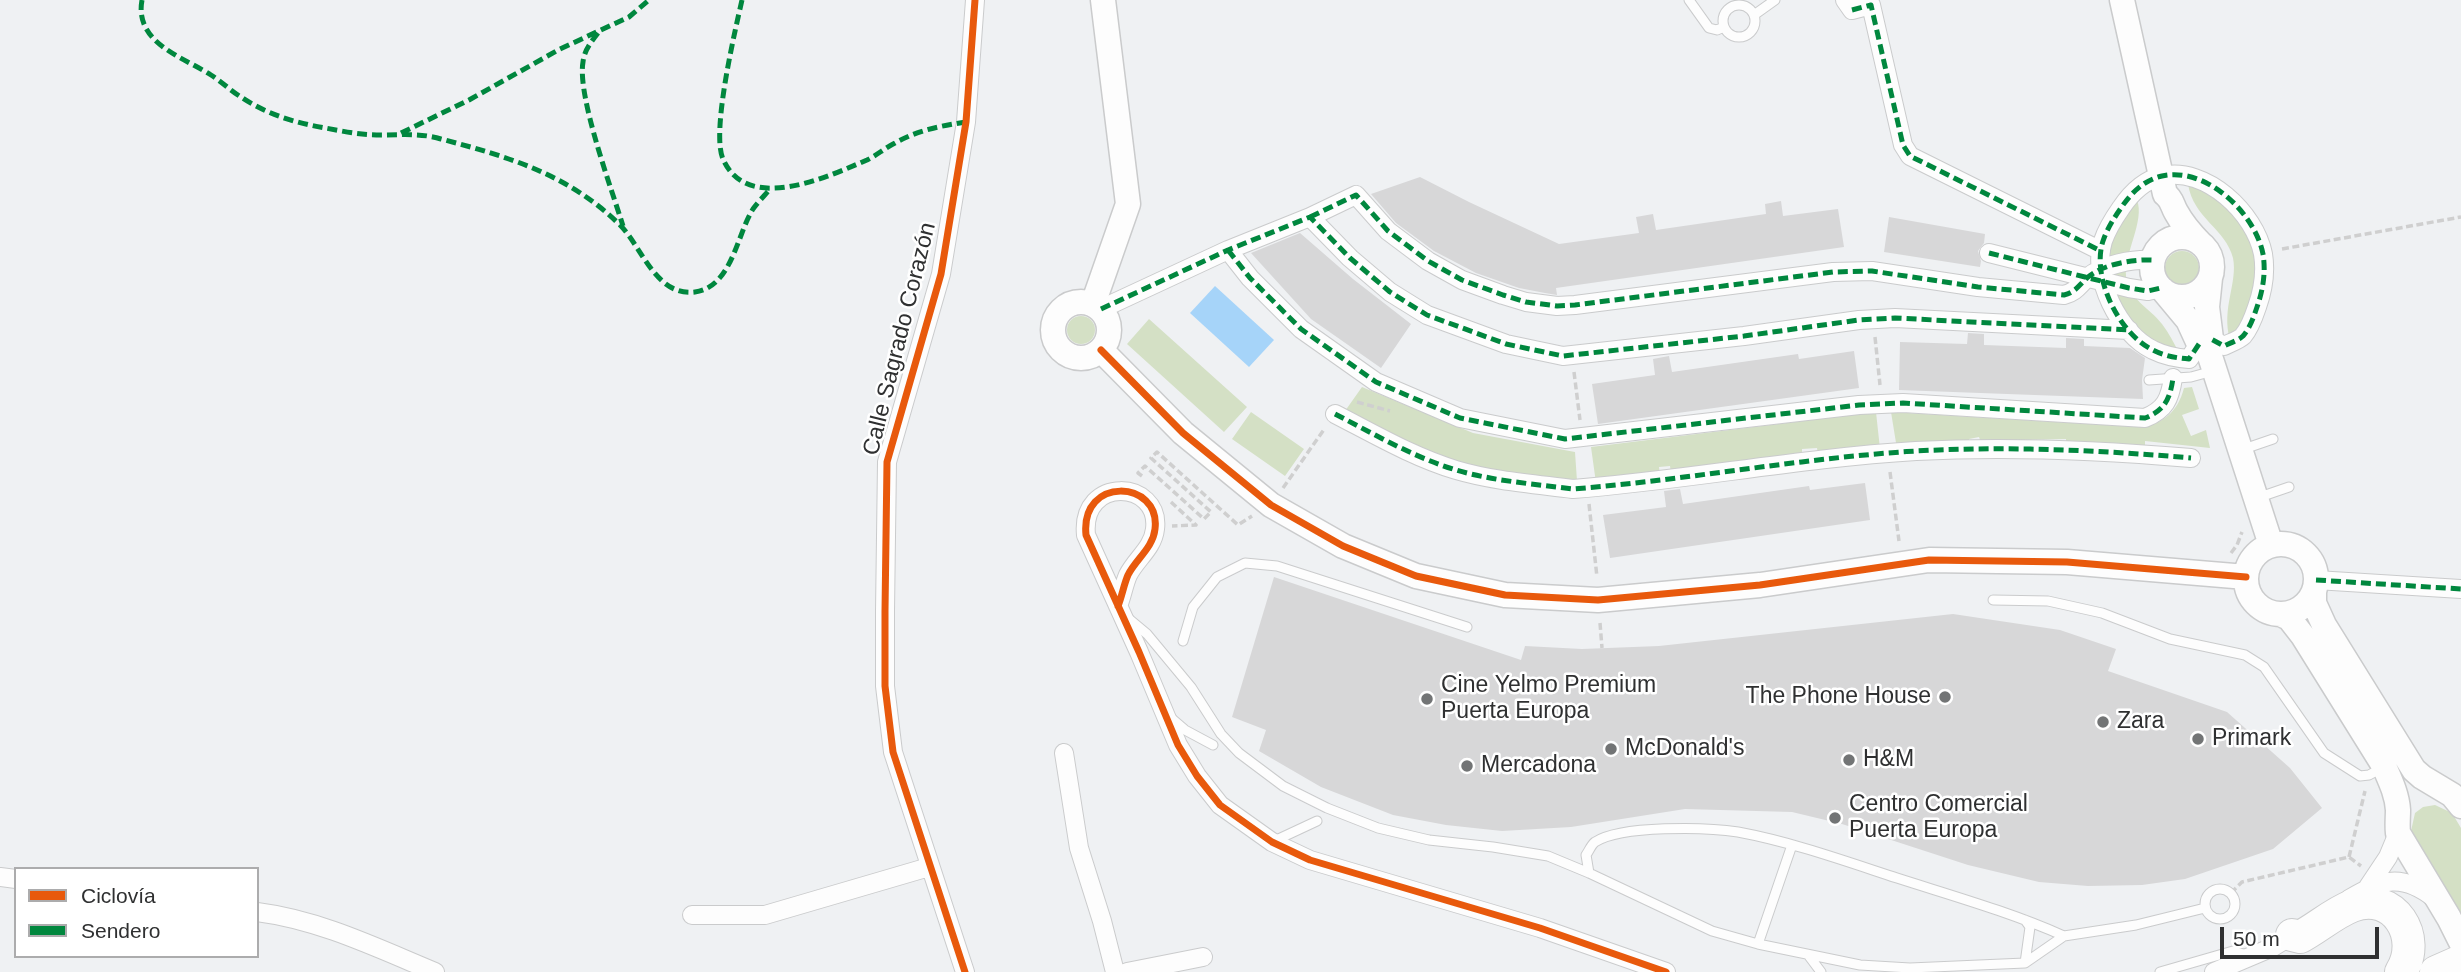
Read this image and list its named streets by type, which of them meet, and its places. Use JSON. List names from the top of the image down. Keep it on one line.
{"streets":{"street":["Calle Sagrado Corazón"]},"places":["The Phone House","Cine Yelmo Premium Puerta Europa","Zara","Primark","McDonald's","H&M","Mercadona","Centro Comercial Puerta Europa"],"legend":["Ciclovía","Sendero"],"scale_bar":"50 m"}
